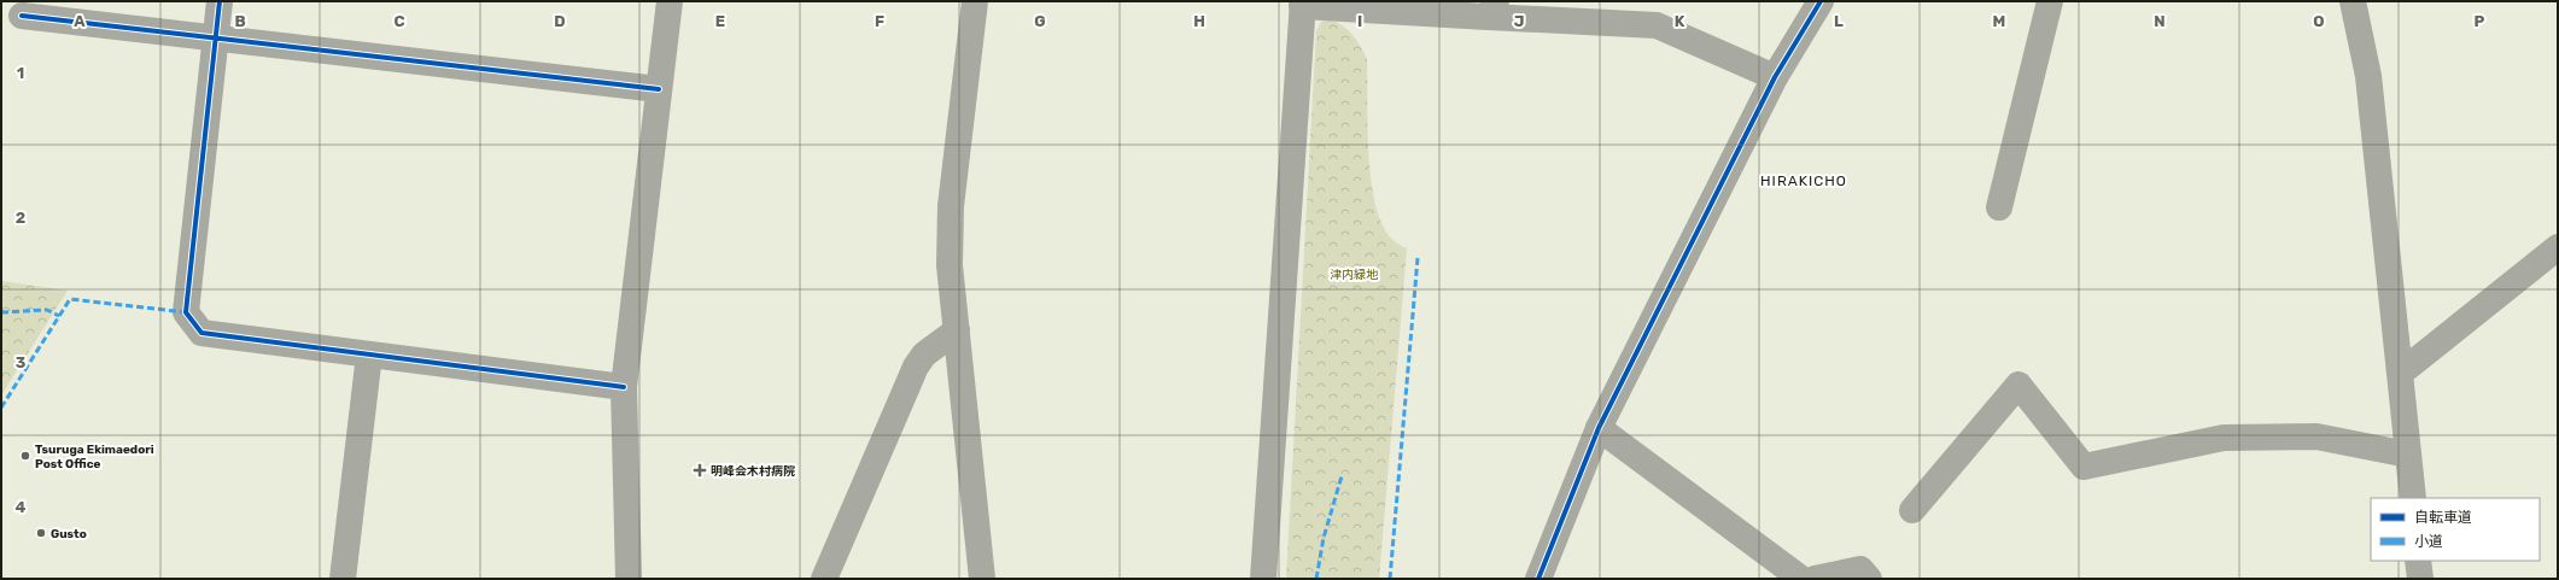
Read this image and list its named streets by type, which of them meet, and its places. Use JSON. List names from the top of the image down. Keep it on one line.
{"districts":["HIRAKICHO"],"parks":["津内緑地"],"places":{"other":["Tsuruga Ekimaedori Post Office","Gusto"],"health":["明峰会木村病院"]},"legend":["自転車道","小道"],"grid":{"columns":["A","B","C","D","E","F","G","H","I","J","K","L","M","N","O","P"],"rows":["1","2","3","4"]}}
